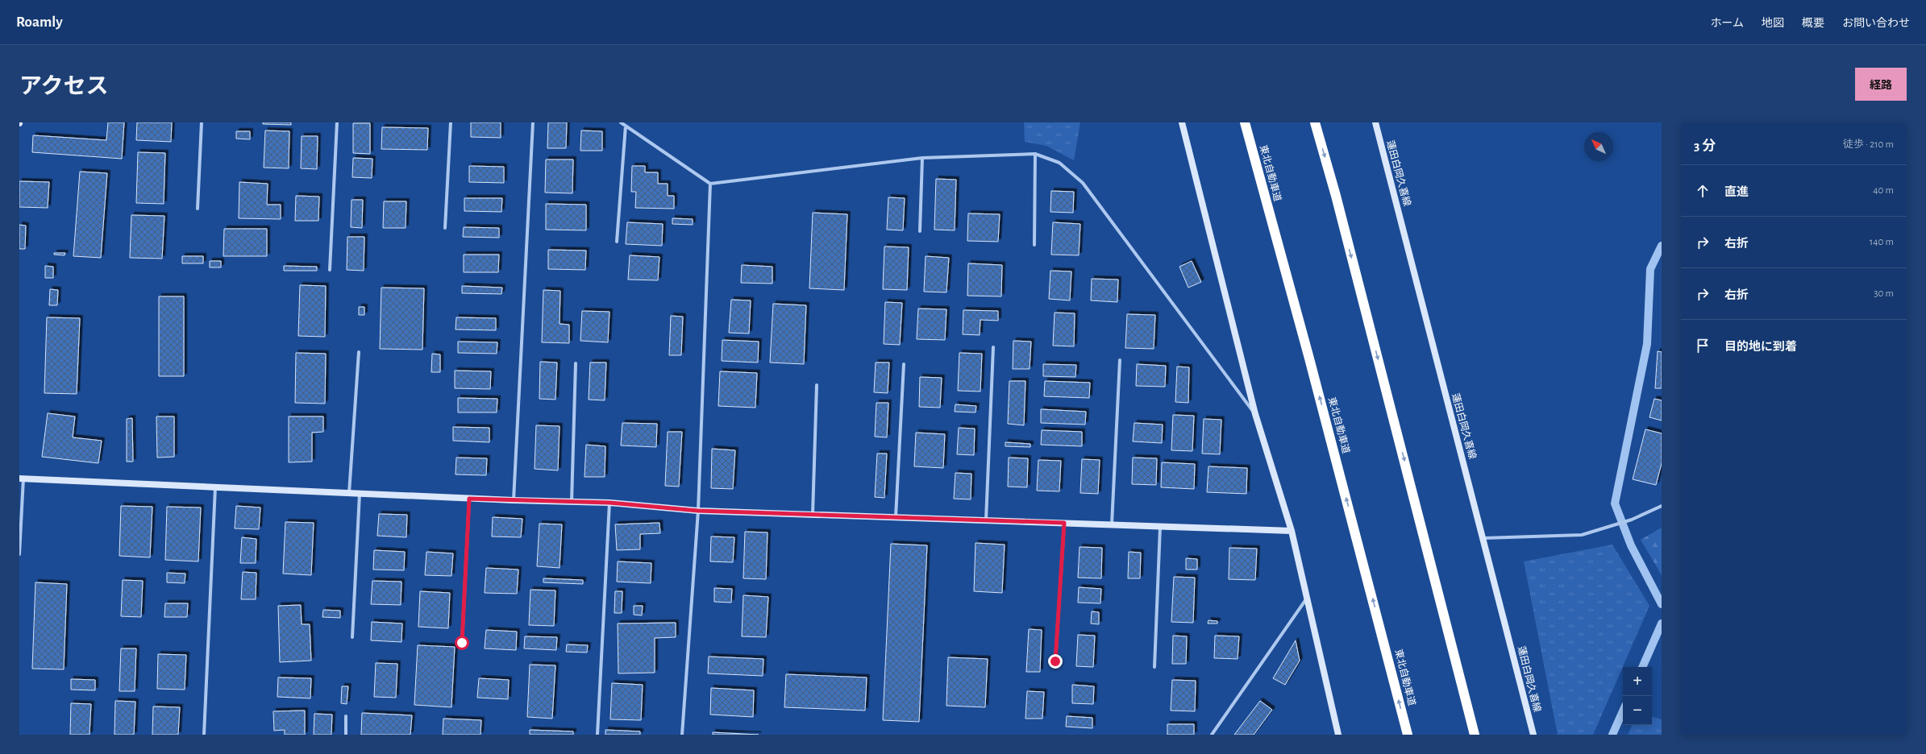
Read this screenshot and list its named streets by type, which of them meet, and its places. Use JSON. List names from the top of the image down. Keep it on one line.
{"streets":{"highway":["東北自動車道"],"street":["蓮田白岡久喜線"]},"north":"top left","page":{"header":"Roamly","nav":["ホーム","地図","概要","お問い合わせ"],"title":"アクセス","buttons":"経路","heading":["3 分","徒歩 · 210 m"],"list":[["直進","40 m"],["右折","140 m"],["右折","30 m"],"目的地に到着"],"map_buttons":["+","−"]}}
